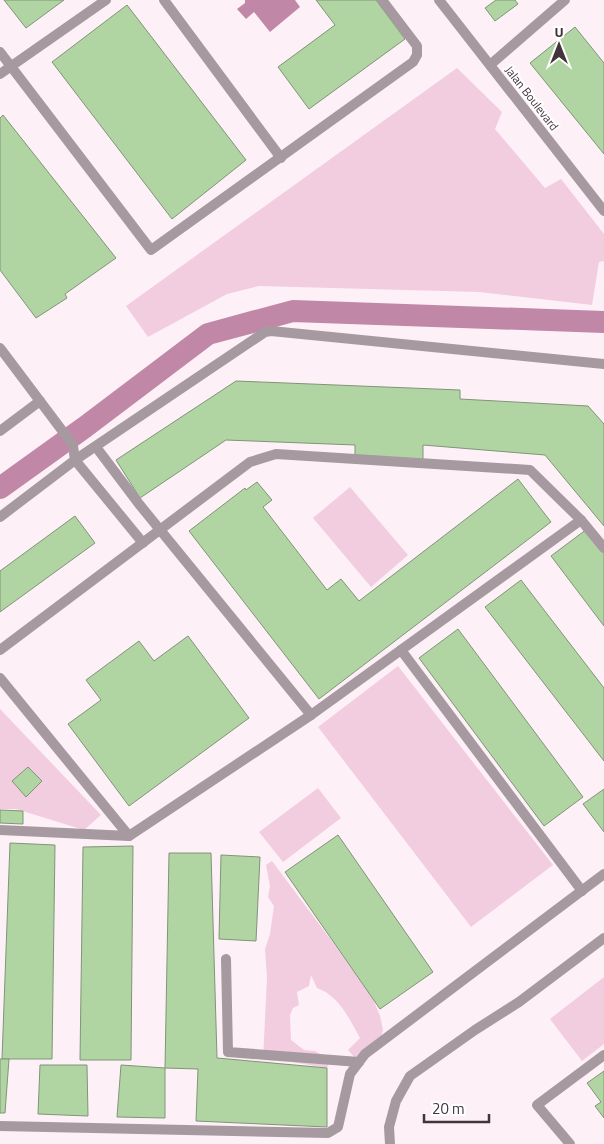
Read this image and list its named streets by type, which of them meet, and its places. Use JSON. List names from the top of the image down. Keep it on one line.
{"streets":{"street":["Jalan Boulevard"]},"scale_bar":"20 m","north":"top"}
